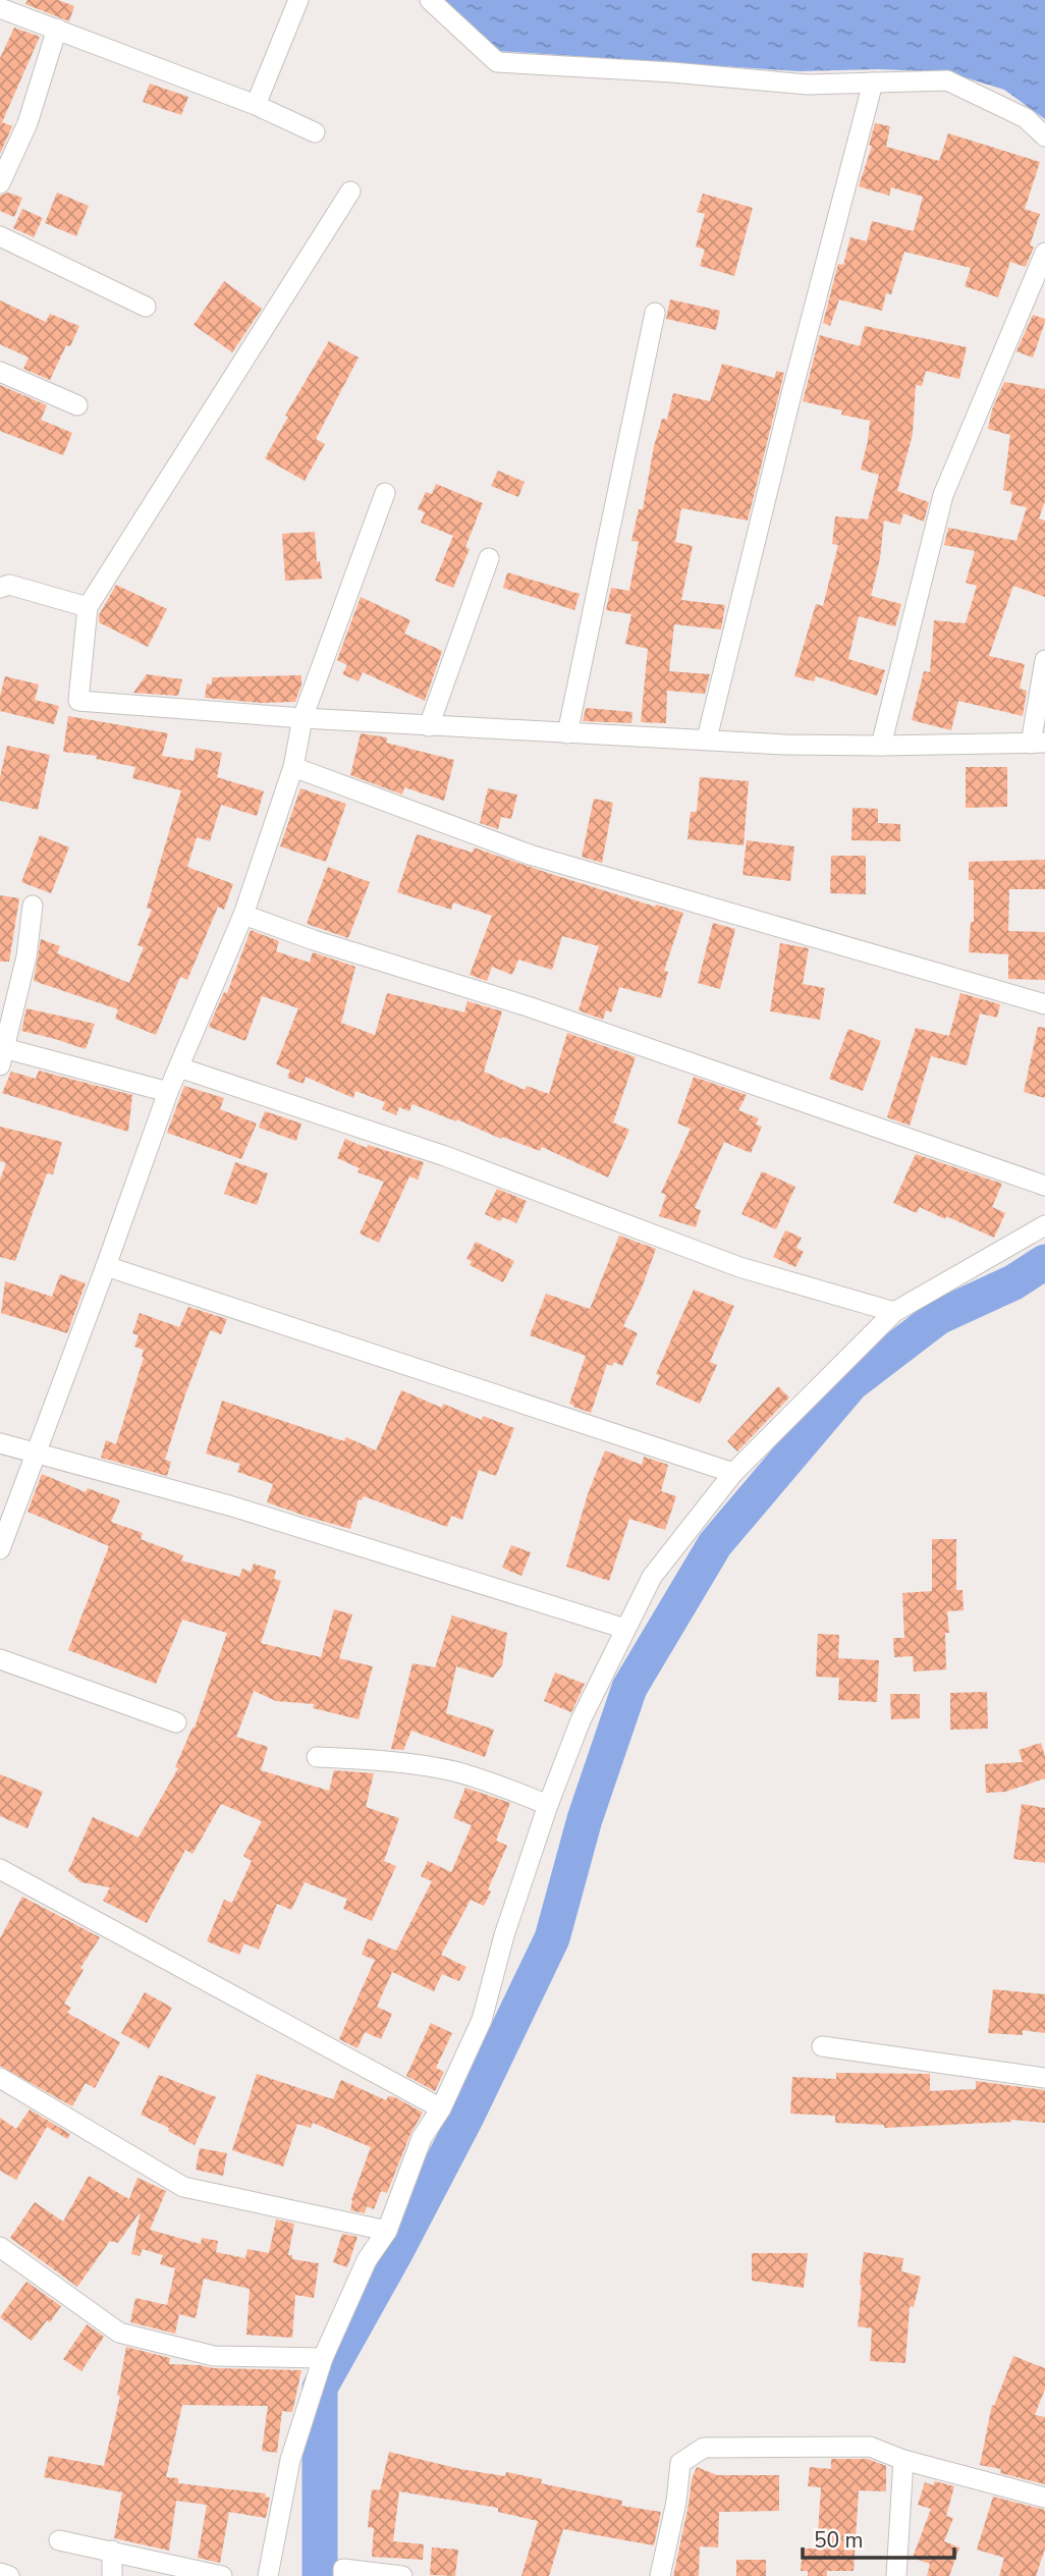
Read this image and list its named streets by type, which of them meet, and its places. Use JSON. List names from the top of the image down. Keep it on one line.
{"scale_bar":"50 m"}
